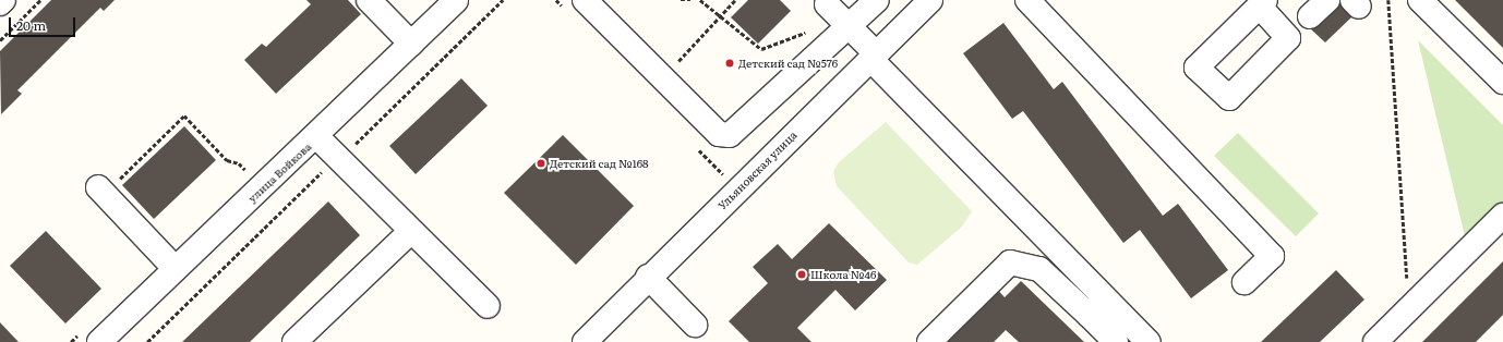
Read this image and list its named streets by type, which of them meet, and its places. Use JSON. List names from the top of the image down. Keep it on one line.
{"streets":{"street":["Ульяновская улица","улица Войкова"]},"places":["Детский сад №576","Детский сад №168","Школа №46"],"scale_bar":"20 m"}
